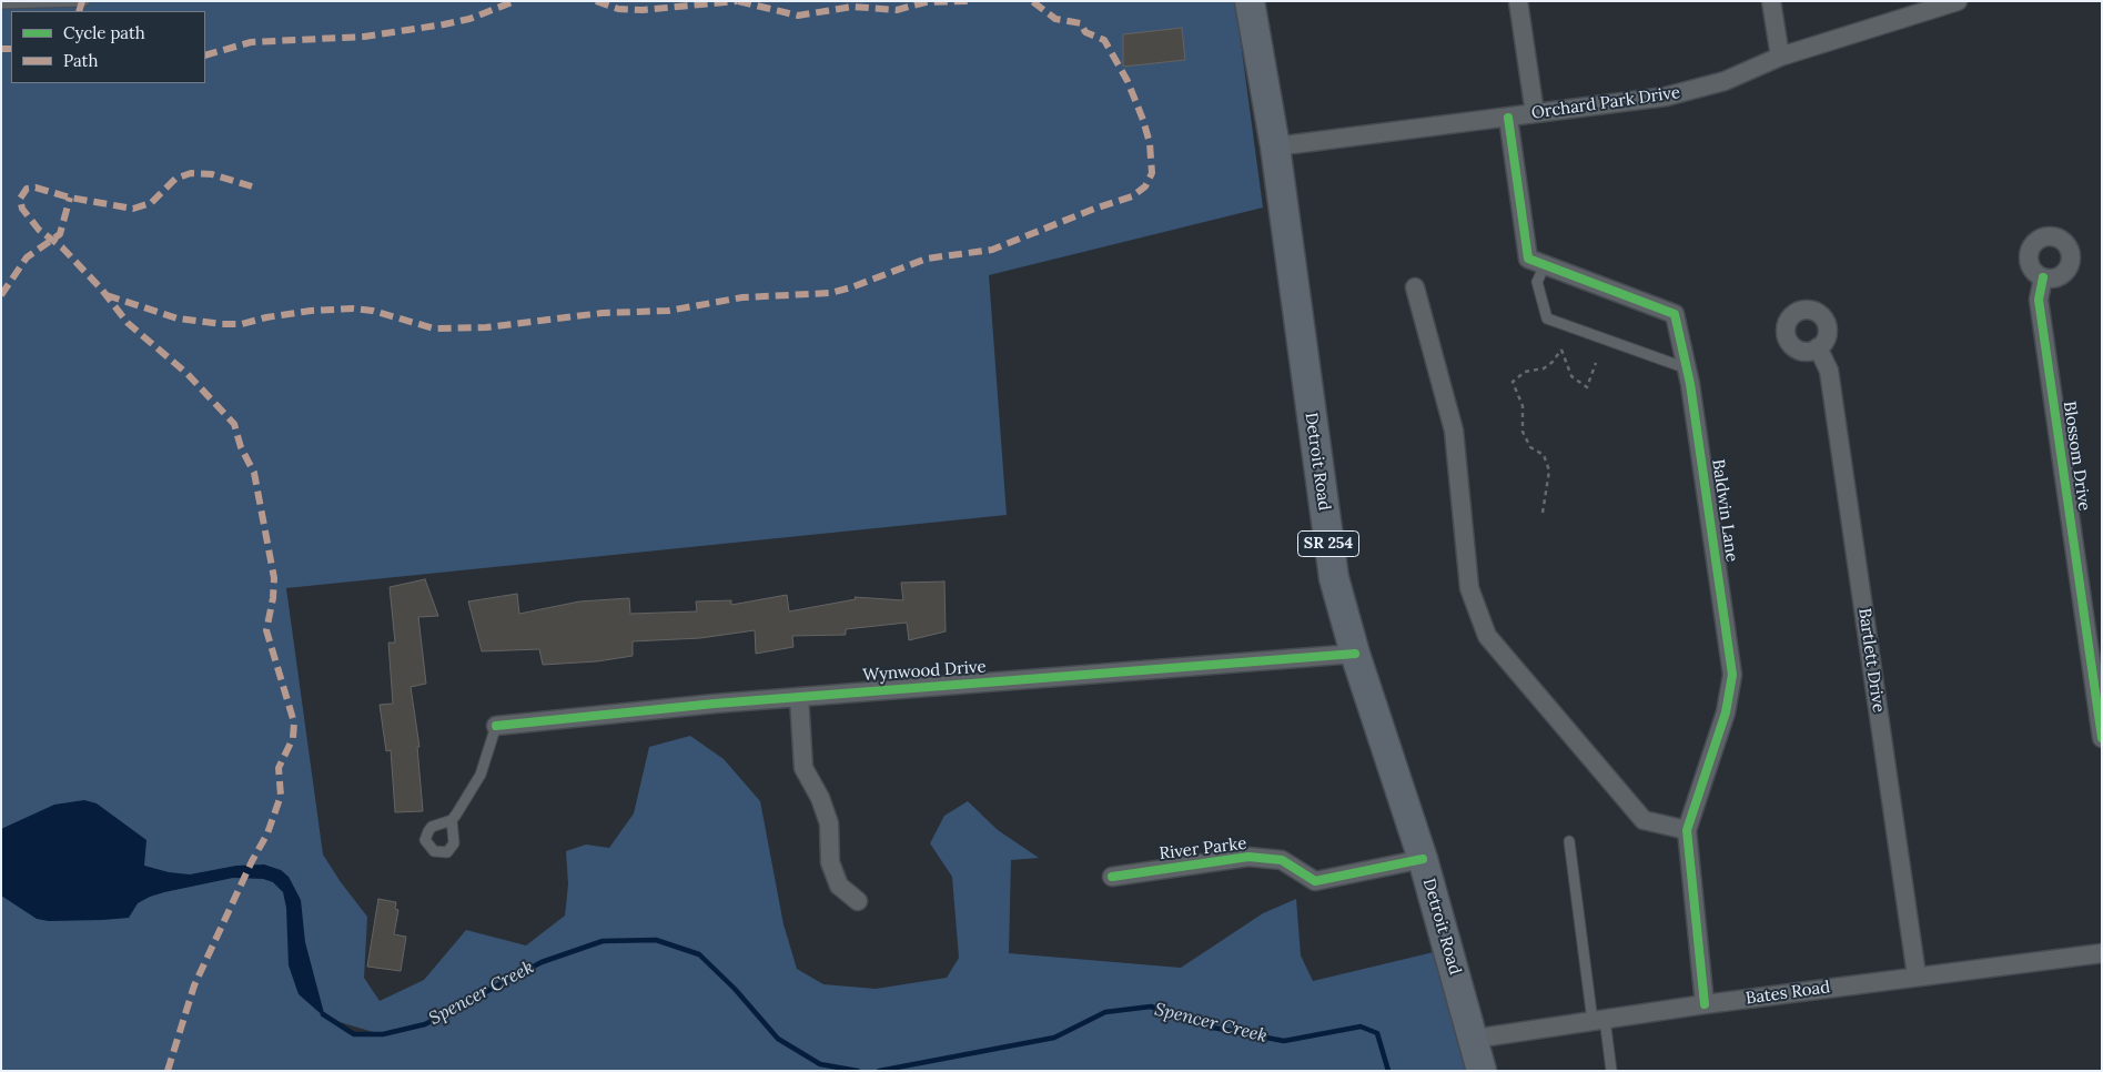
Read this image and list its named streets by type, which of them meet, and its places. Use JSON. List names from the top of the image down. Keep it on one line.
{"streets":{"main road":["Detroit Road","SR 254"],"street":["Orchard Park Drive","Blossom Drive","Baldwin Lane","Bartlett Drive","Wynwood Drive","River Parke","Bates Road"]},"crossings":[["Orchard Park Drive","Detroit Road"],["Orchard Park Drive","Baldwin Lane"],["Detroit Road","Wynwood Drive"],["Detroit Road","River Parke"],["Detroit Road","Bates Road"],["Baldwin Lane","Bates Road"],["Bartlett Drive","Bates Road"]],"water":["Spencer Creek"],"legend":["Cycle path","Path"]}
